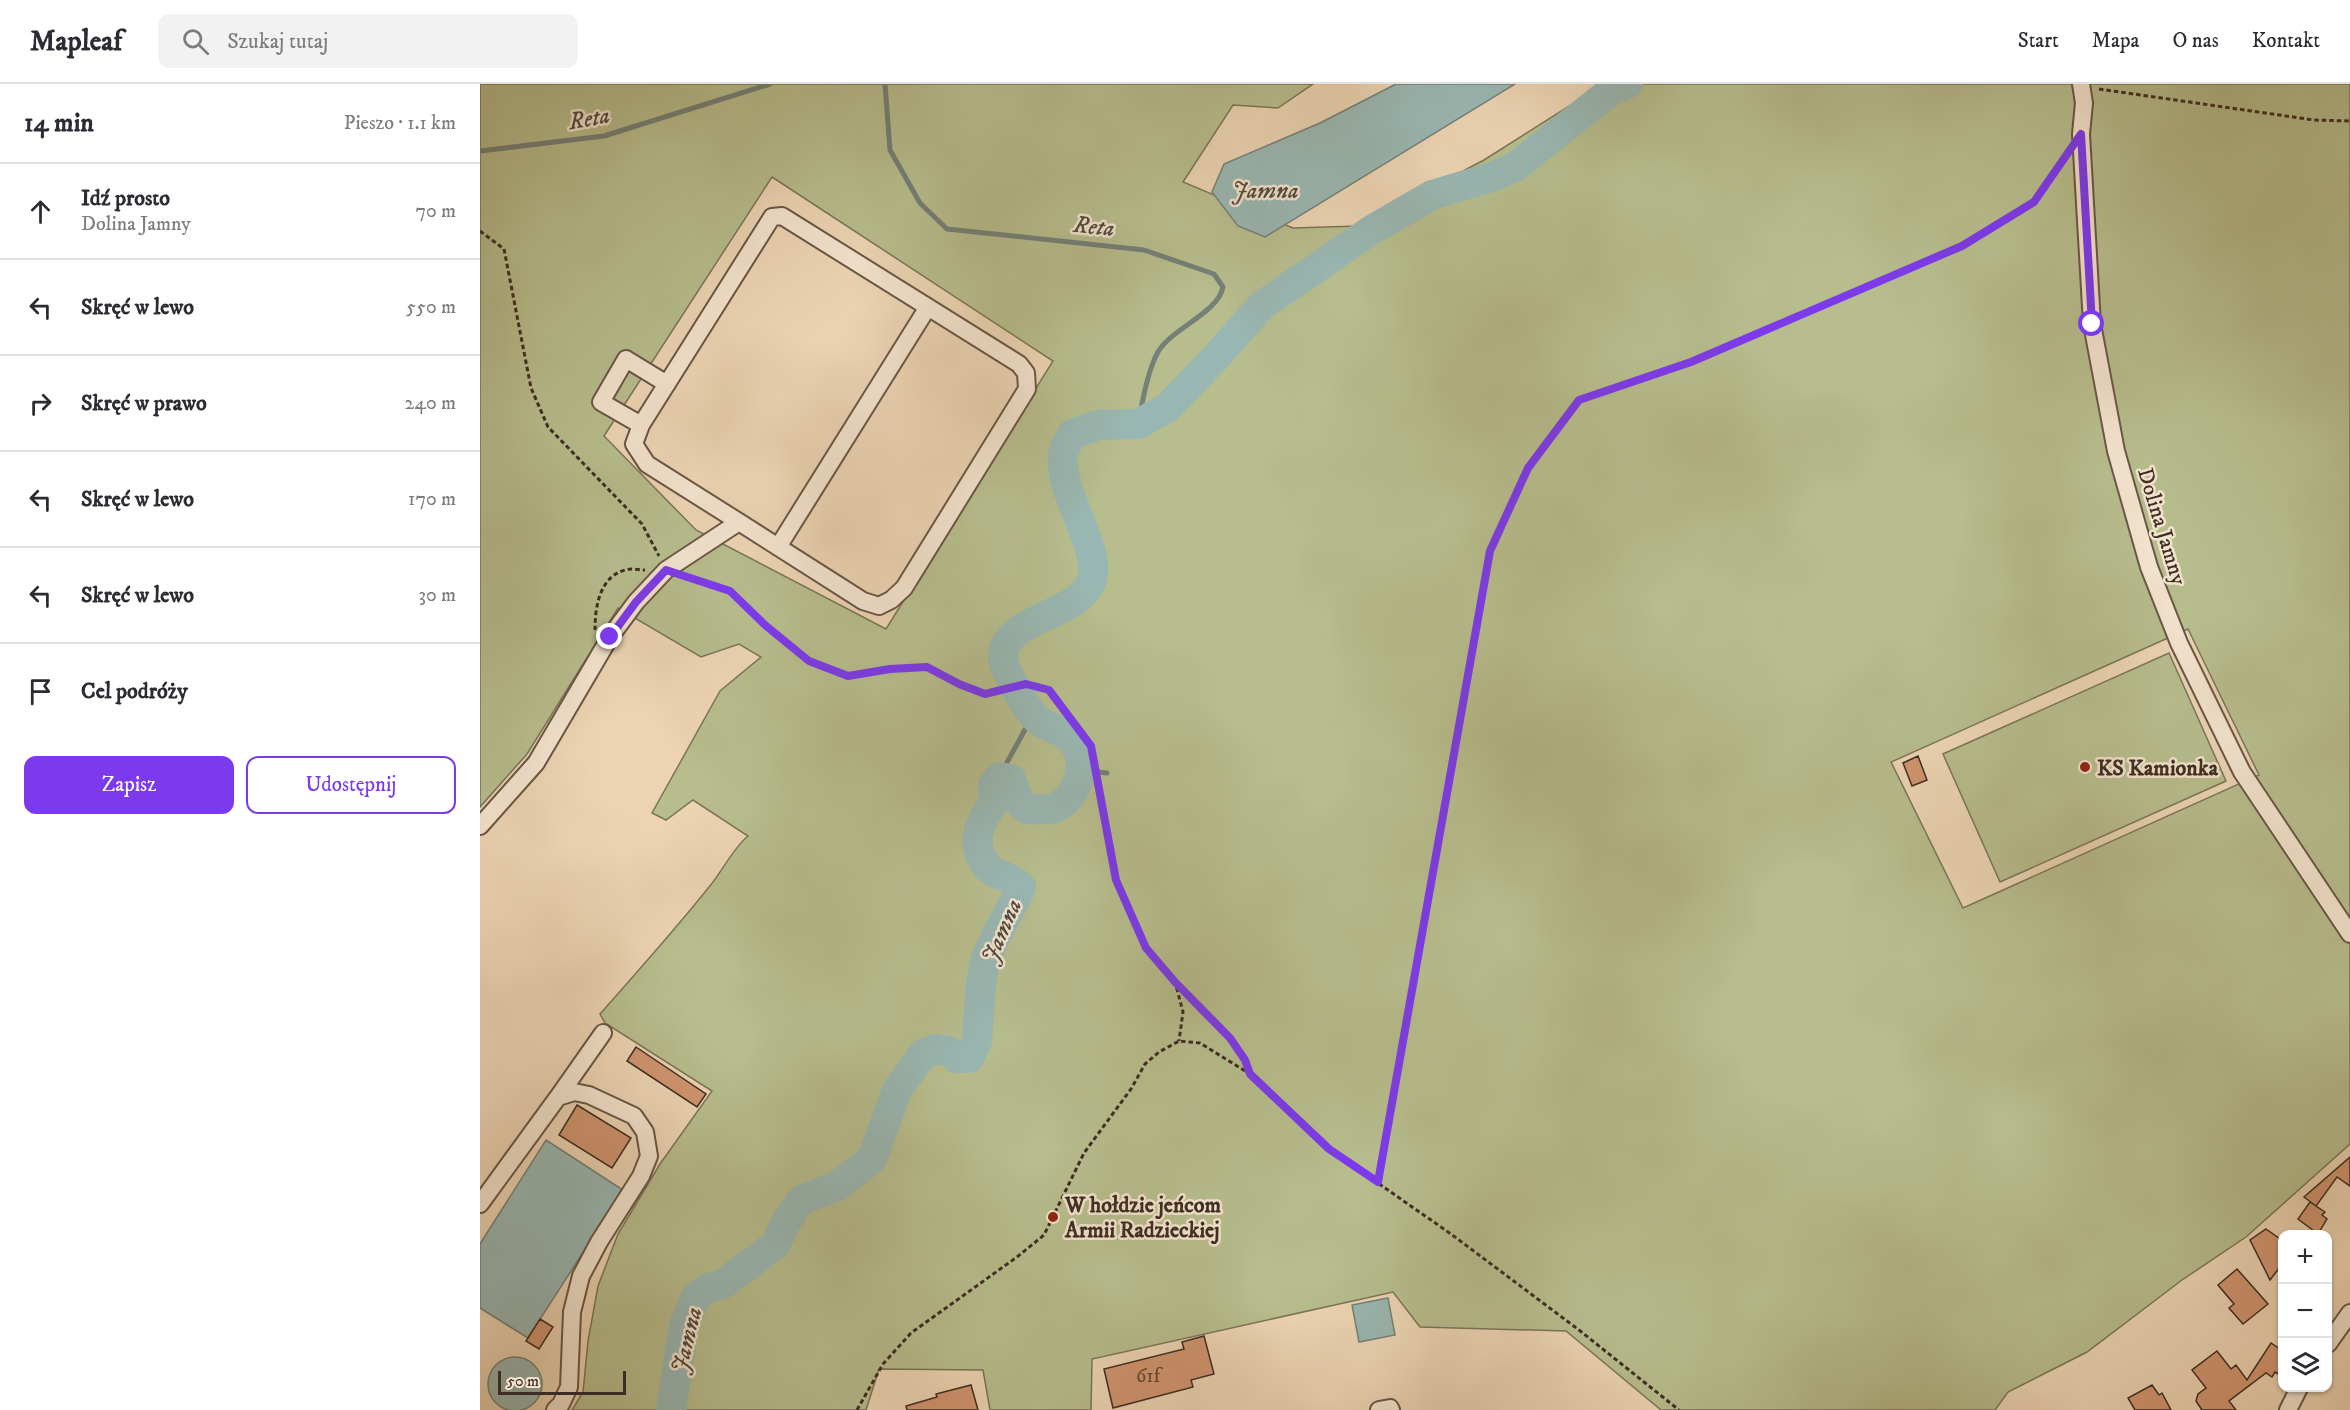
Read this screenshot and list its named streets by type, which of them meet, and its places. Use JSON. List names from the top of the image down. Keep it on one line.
{"streets":{"street":["Dolina Jamny"]},"water":["Reta","Jamna"],"places":["KS Kamionka","W hołdzie jeńcom Armii Radzieckiej"],"house_numbers":["61f"],"scale_bar":"50 m","page":{"header":"Mapleaf","search":"Szukaj tutaj","nav":["Start","Mapa","O nas","Kontakt"],"heading":["14 min","Pieszo · 1.1 km"],"list":[["Idź prosto","Dolina Jamny","70 m"],["Skręć w lewo","550 m"],["Skręć w prawo","240 m"],["Skręć w lewo","170 m"],["Skręć w lewo","30 m"],"Cel podróży"],"buttons":["Zapisz","Udostępnij"],"map_buttons":["+","−"],"scale":"50 m"}}
